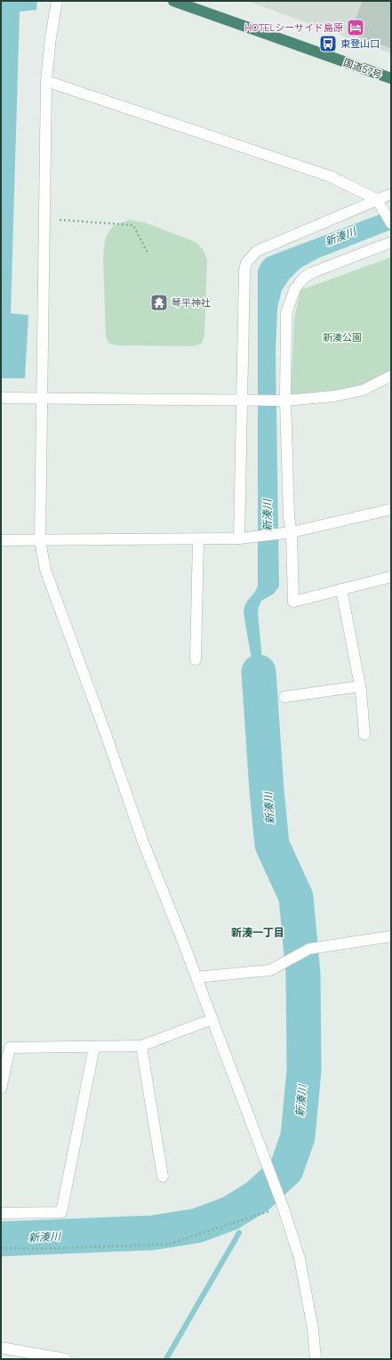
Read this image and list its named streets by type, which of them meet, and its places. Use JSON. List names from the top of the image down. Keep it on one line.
{"streets":{"highway":["国道57号"]},"districts":["新湊一丁目"],"water":["新湊川"],"parks":["新湊公園"],"places":{"hotel":["HOTELシーサイド島原"],"bus stop":["東登山口"],"temple":["琴平神社"]}}
